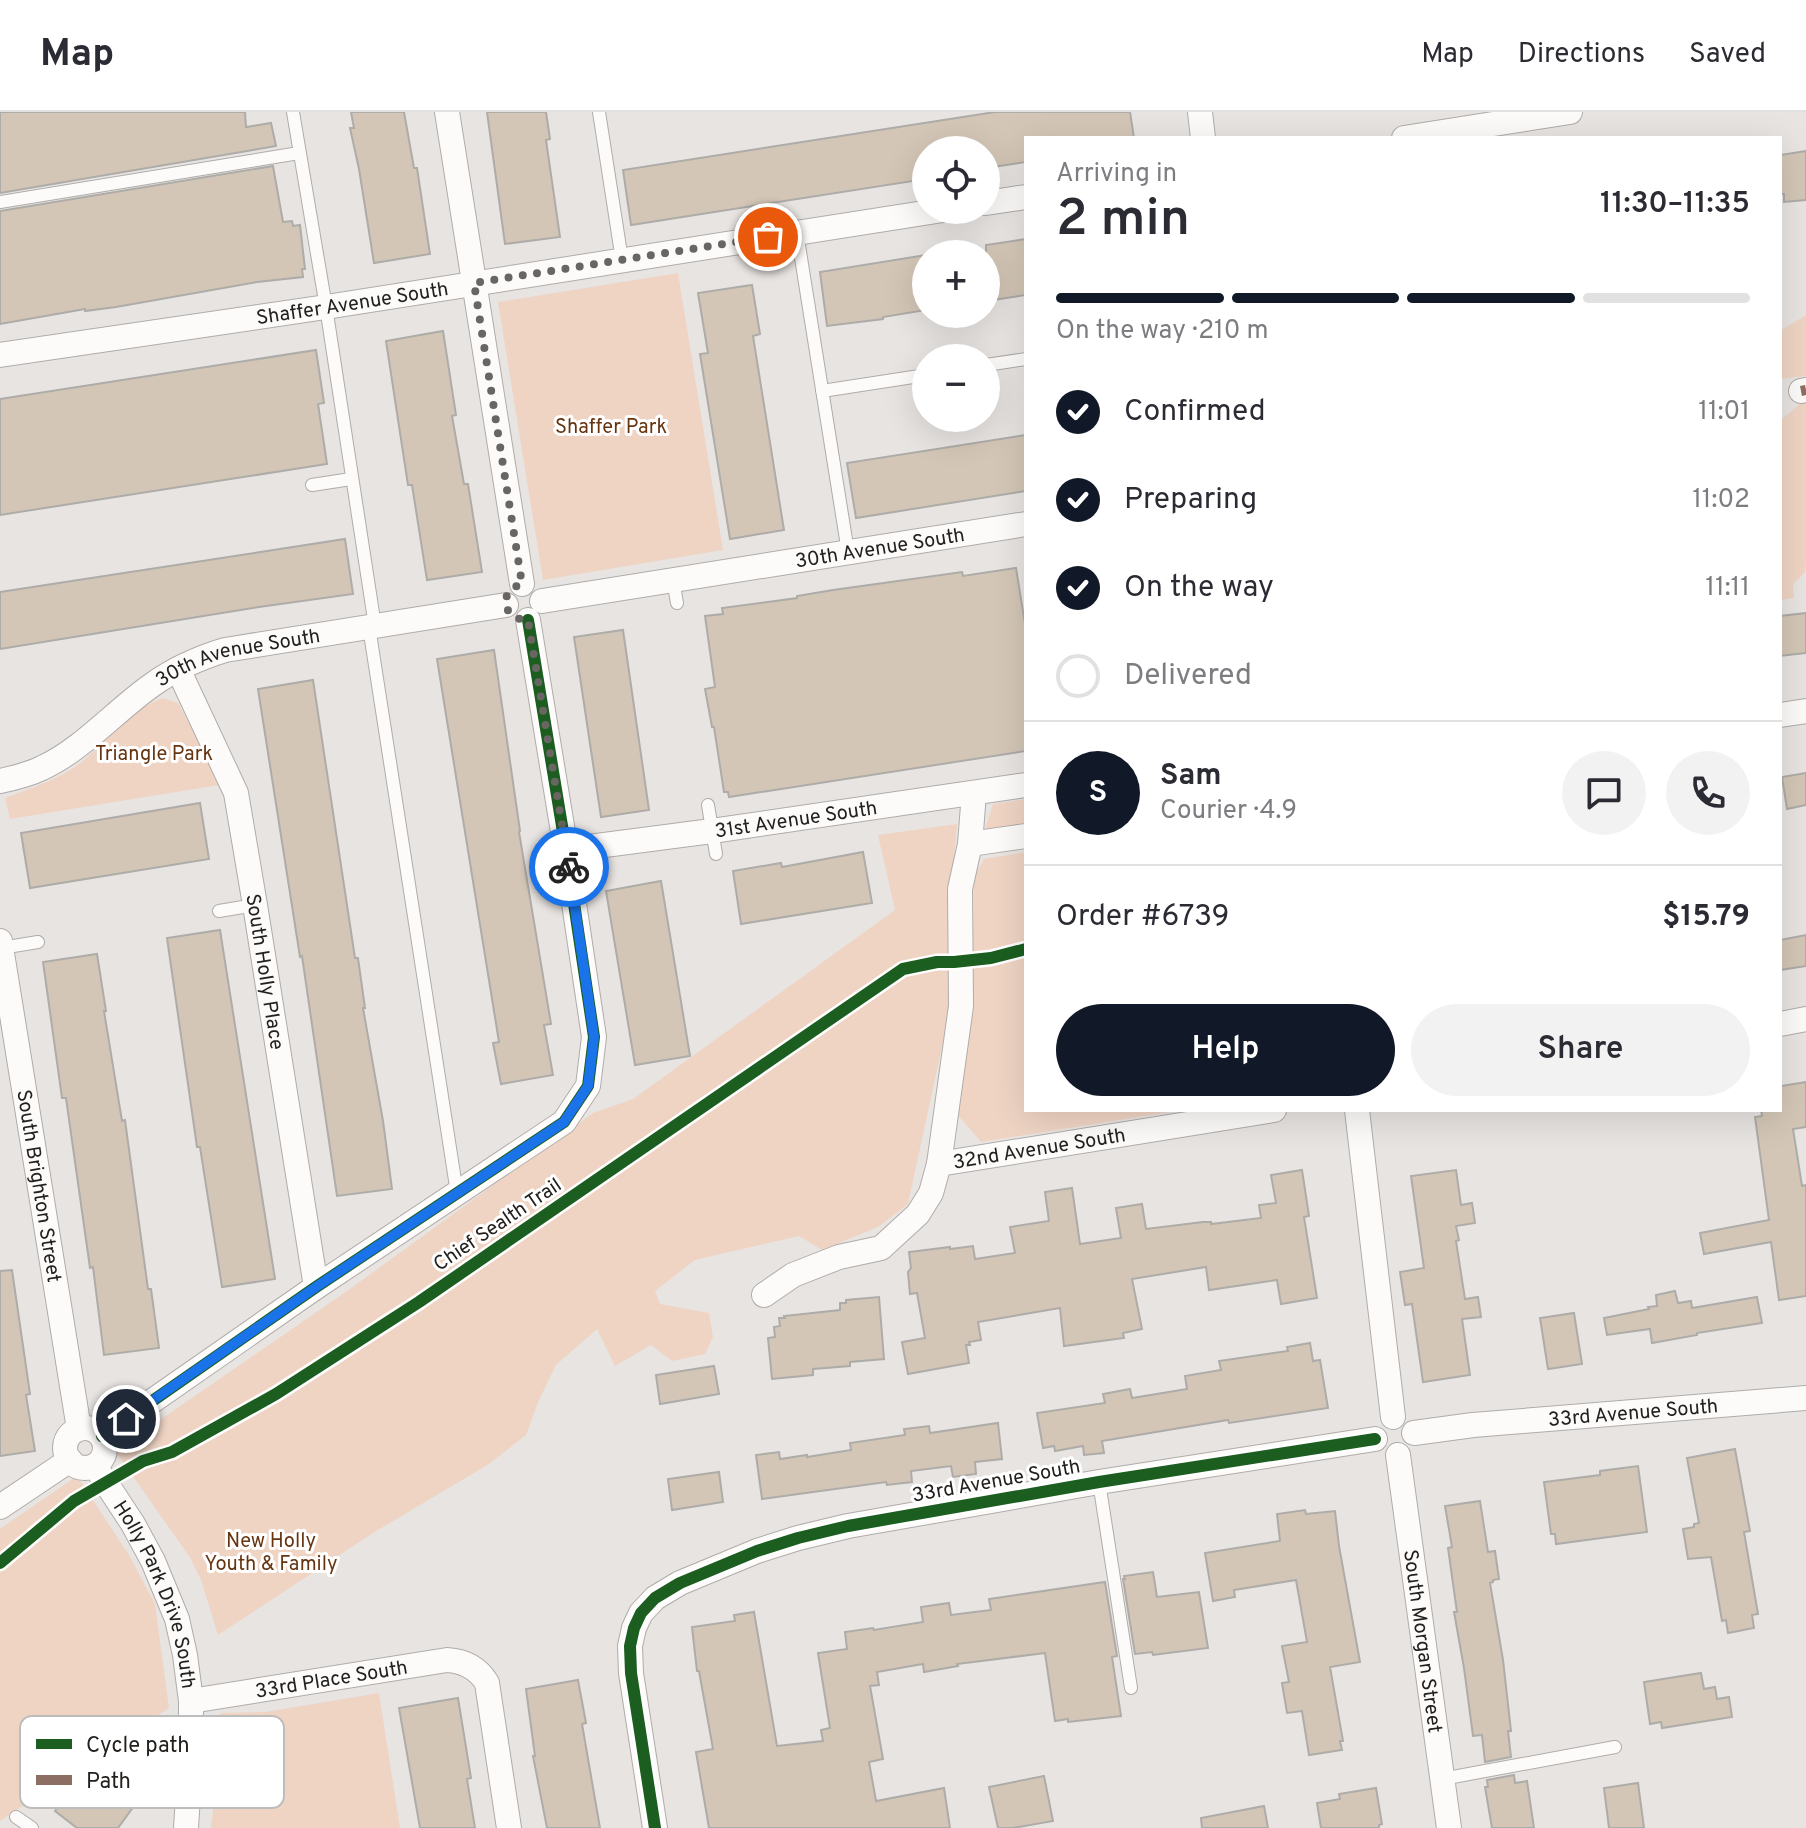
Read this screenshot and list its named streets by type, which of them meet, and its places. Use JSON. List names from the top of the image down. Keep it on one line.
{"streets":{"street":["Shaffer Avenue South","30th Avenue South","31st Avenue South","South Holly Place","32nd Avenue South","South Brighton Street","33rd Avenue South","Holly Park Drive South","South Morgan Street","33rd Place South"],"cycle path":["Chief Sealth Trail"]},"crossings":[["30th Avenue South","South Holly Place"],["South Brighton Street","Holly Park Drive South"],["33rd Avenue South","South Morgan Street"],["Holly Park Drive South","33rd Place South"]],"parks":["Shaffer Park","Triangle Park","New Holly Youth & Family"],"legend":["Cycle path","Path"],"page":{"header":"Map","nav":["Map","Directions","Saved"],"map_buttons":["+","−"],"heading":["2 min","Arriving in","11:30–11:35"],"panel":["Sam","Courier · 4.9","Order #6739","$15.79"],"bar":"On the way · 210 m","list":[["Confirmed","11:01"],["Preparing","11:02"],["On the way","11:11"],"Delivered"],"round":"S","buttons":["Help","Share"]}}
